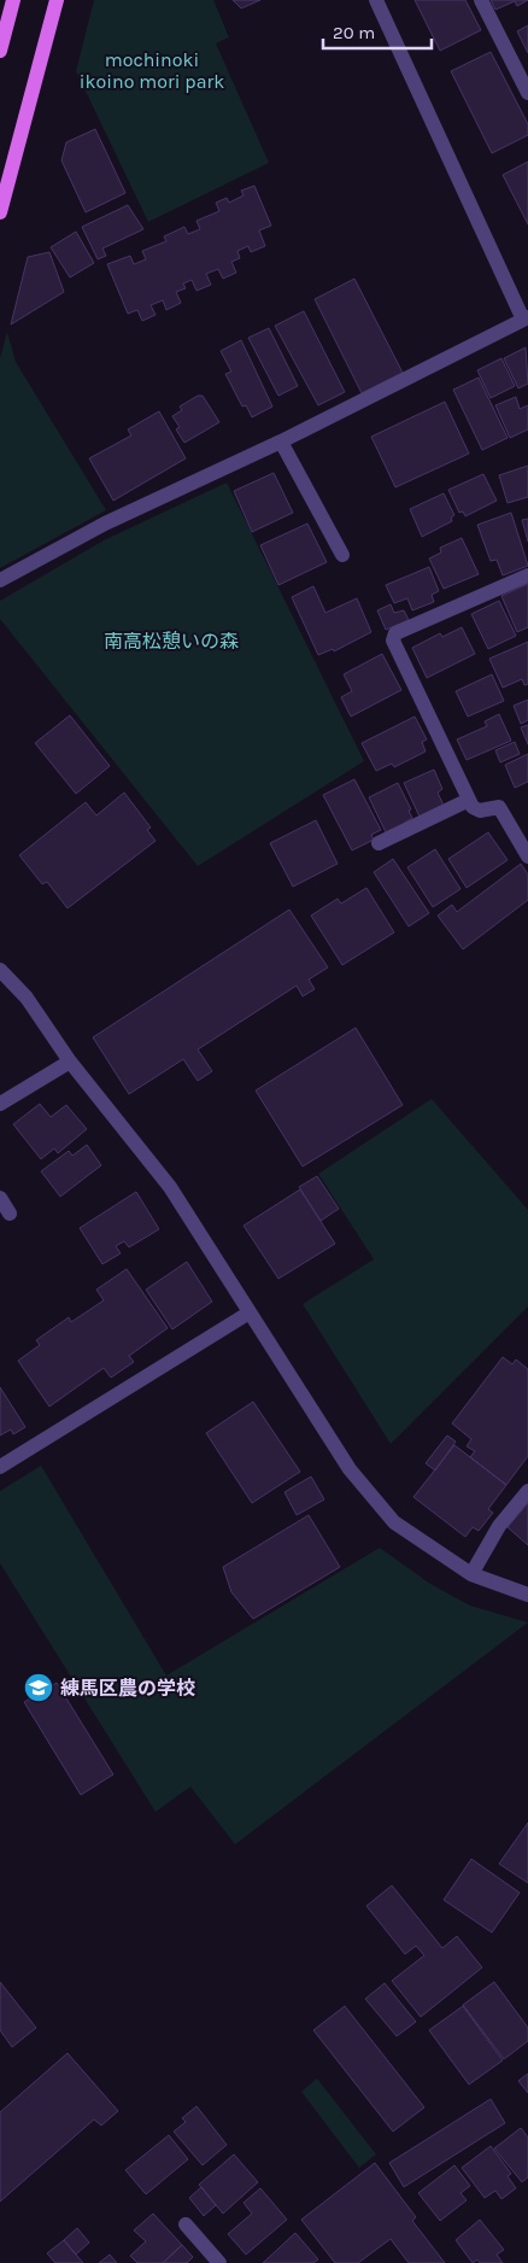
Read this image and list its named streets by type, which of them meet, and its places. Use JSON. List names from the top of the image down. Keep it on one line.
{"parks":["mochinoki ikoino mori park","南高松憩いの森"],"places":{"school or university":["練馬区農の学校"]},"scale_bar":"20 m"}
